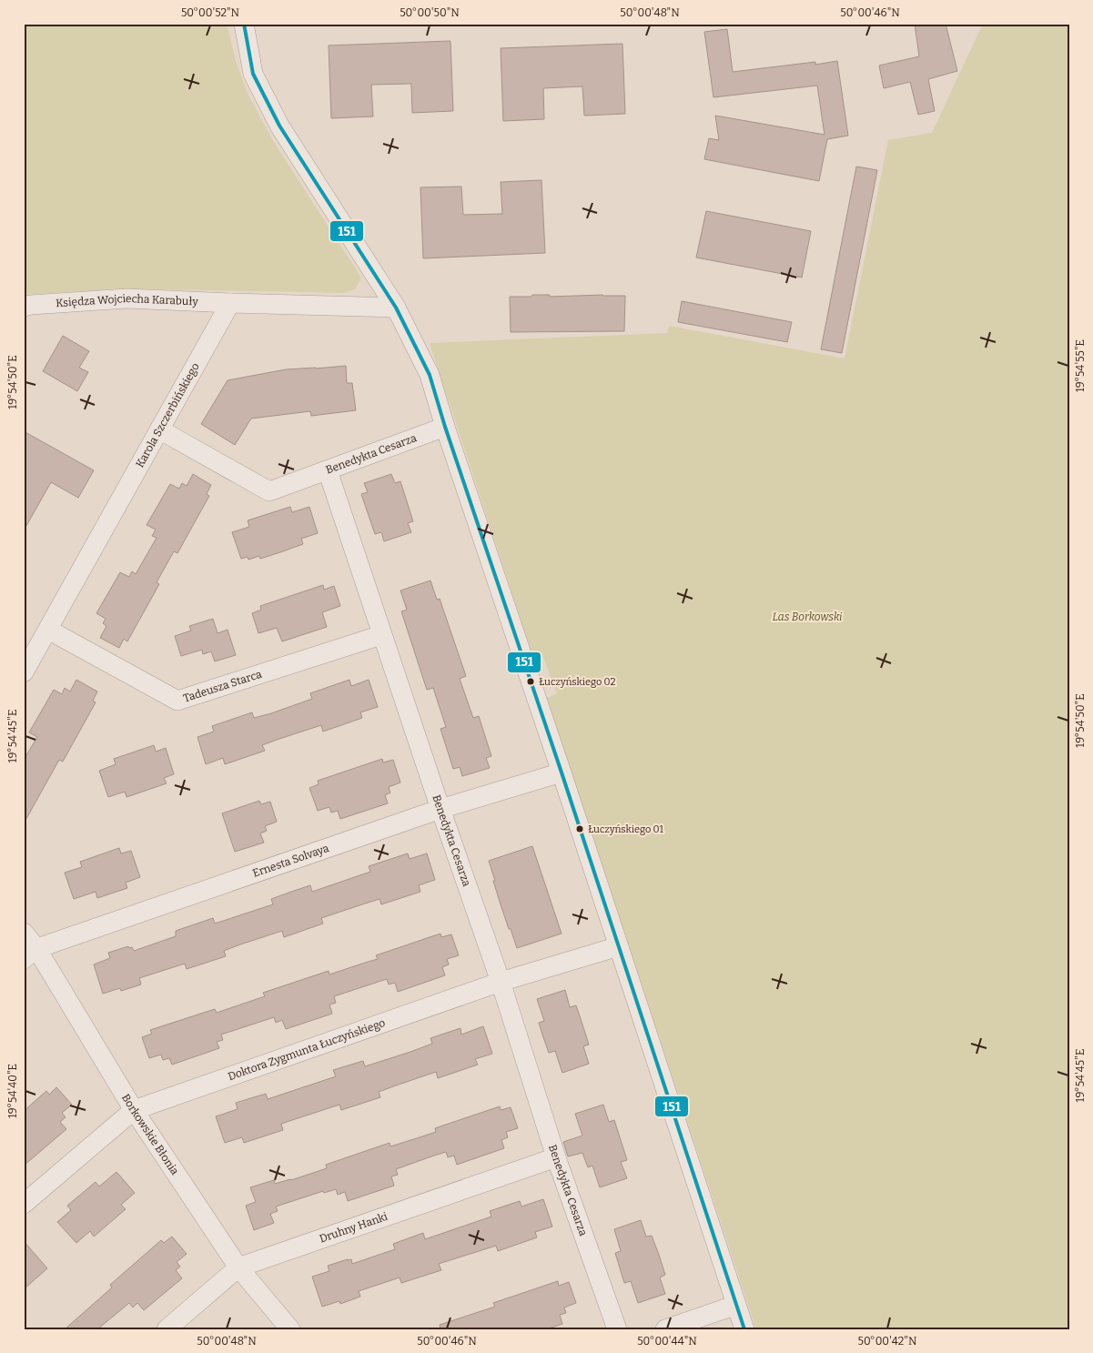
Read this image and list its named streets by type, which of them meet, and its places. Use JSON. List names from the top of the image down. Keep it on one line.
{"streets":{"street":["Księdza Wojciecha Karabuły","Karola Szczerbińskiego","Benedykta Cesarza","Tadeusza Starca","Ernesta Solvaya","Doktora Zygmunta Łuczyńskiego","Borkowskie Błonia","Druhny Hanki"]},"crossings":[["Księdza Wojciecha Karabuły","Karola Szczerbińskiego"],["Karola Szczerbińskiego","Tadeusza Starca"],["Benedykta Cesarza","Tadeusza Starca"],["Benedykta Cesarza","Ernesta Solvaya"],["Benedykta Cesarza","Doktora Zygmunta Łuczyńskiego"],["Benedykta Cesarza","Druhny Hanki"],["Ernesta Solvaya","Borkowskie Błonia"],["Doktora Zygmunta Łuczyńskiego","Borkowskie Błonia"],["Borkowskie Błonia","Druhny Hanki"]],"parks":["Las Borkowski"],"places":["Łuczyńskiego 02","Łuczyńskiego 01"],"lines":["transit line 151"],"coordinates":["50°00'52\"N","50°00'50\"N","50°00'48\"N","50°00'46\"N","19°54'55\"E","19°54'50\"E","19°54'45\"E","19°54'40\"E","50°00'44\"N","50°00'42\"N"]}
